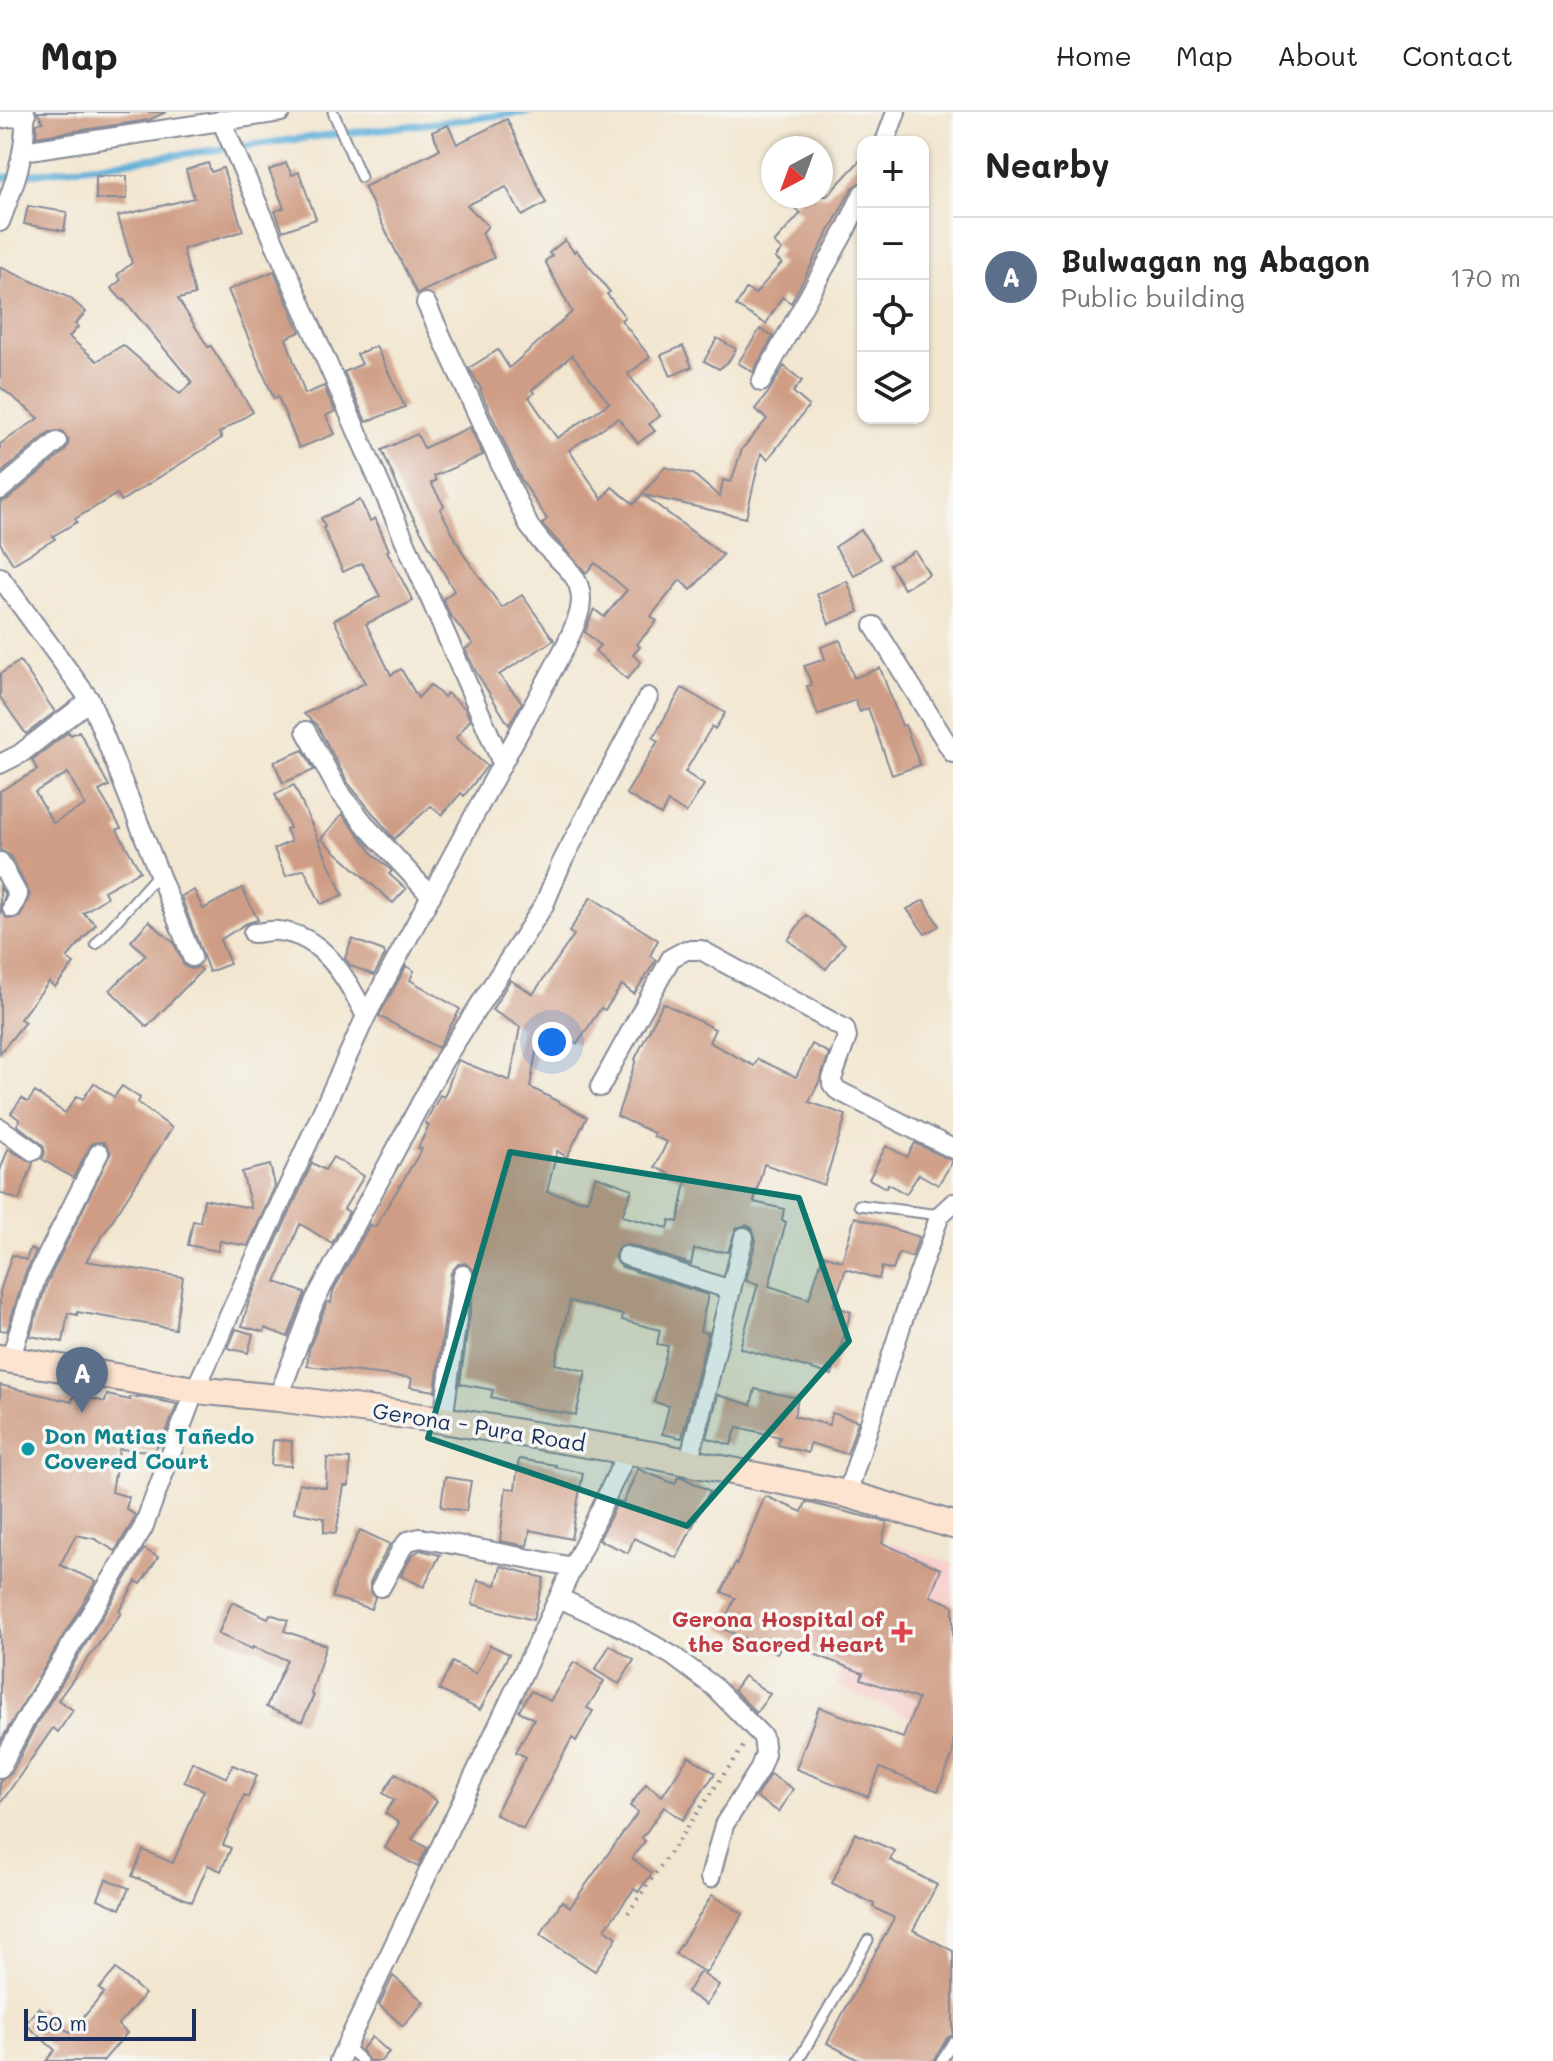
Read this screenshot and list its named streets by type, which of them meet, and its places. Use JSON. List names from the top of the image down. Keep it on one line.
{"streets":{"main road":["Gerona - Pura Road"]},"places":{"other":["Don Matias Tañedo Covered Court"],"health":["Gerona Hospital of the Sacred Heart"]},"scale_bar":"50 m","north":"bottom left","page":{"header":"Map","nav":["Home","Map","About","Contact"],"heading":"Nearby","map_buttons":["+","−"],"list":[{"mark":"A","name":"Bulwagan ng Abagon","note":"Public building","value":"170 m"}],"pins":"A","scale":"50 m"}}
